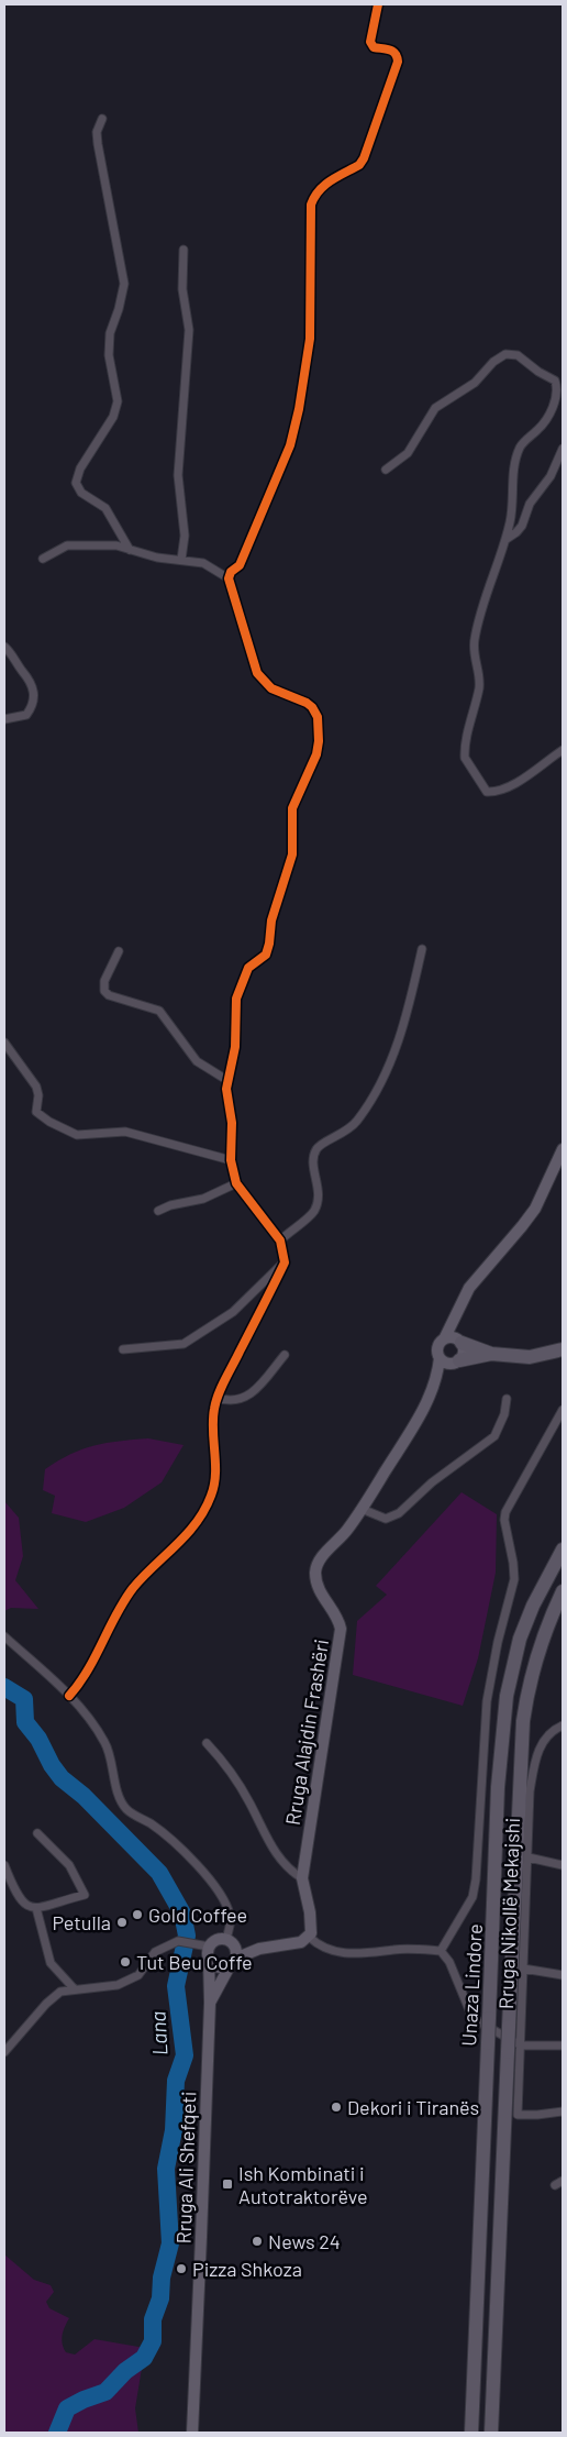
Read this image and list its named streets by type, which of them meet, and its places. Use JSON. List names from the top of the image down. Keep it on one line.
{"streets":{"highway":["Unaza Lindore"],"main road":["Rruga Alajdin Frashëri","Rruga Ali Shefqeti"],"street":["Rruga Nikollë Mekajshi"]},"water":["Lana"],"places":{"other":["Gold Coffee","Petulla","Tut Beu Coffe","Dekori i Tiranës","News 24","Pizza Shkoza"],"transit":["Ish Kombinati i Autotraktorëve"]}}
